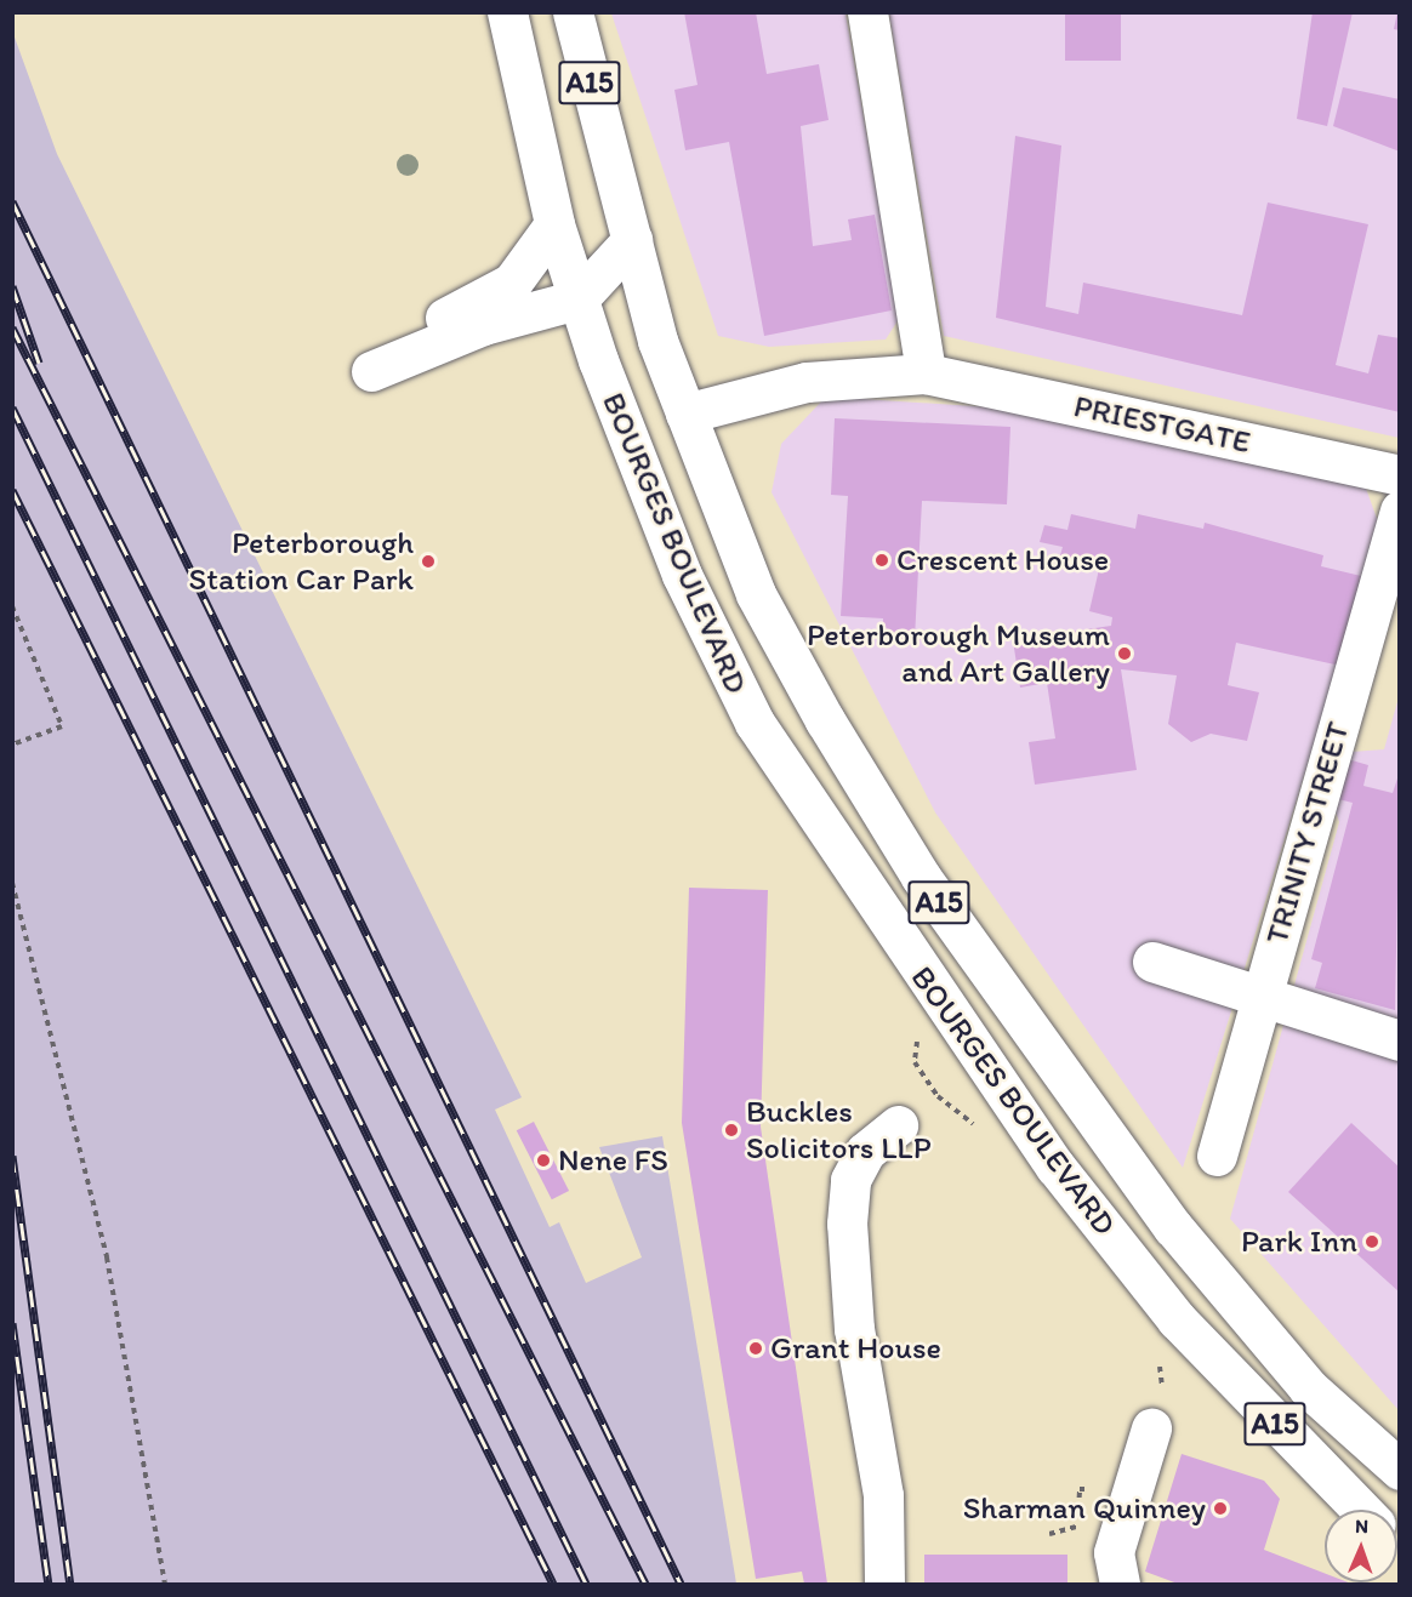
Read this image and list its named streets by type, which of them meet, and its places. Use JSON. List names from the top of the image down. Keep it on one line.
{"streets":{"main road":["A15","PRIESTGATE","BOURGES BOULEVARD","TRINITY STREET"]},"crossings":[["PRIESTGATE","BOURGES BOULEVARD"]],"places":["Crescent House","Peterborough Station Car Park","Peterborough Museum and Art Gallery","Buckles Solicitors LLP","Nene FS","Park Inn","Grant House","Sharman Quinney"],"north":"top"}
